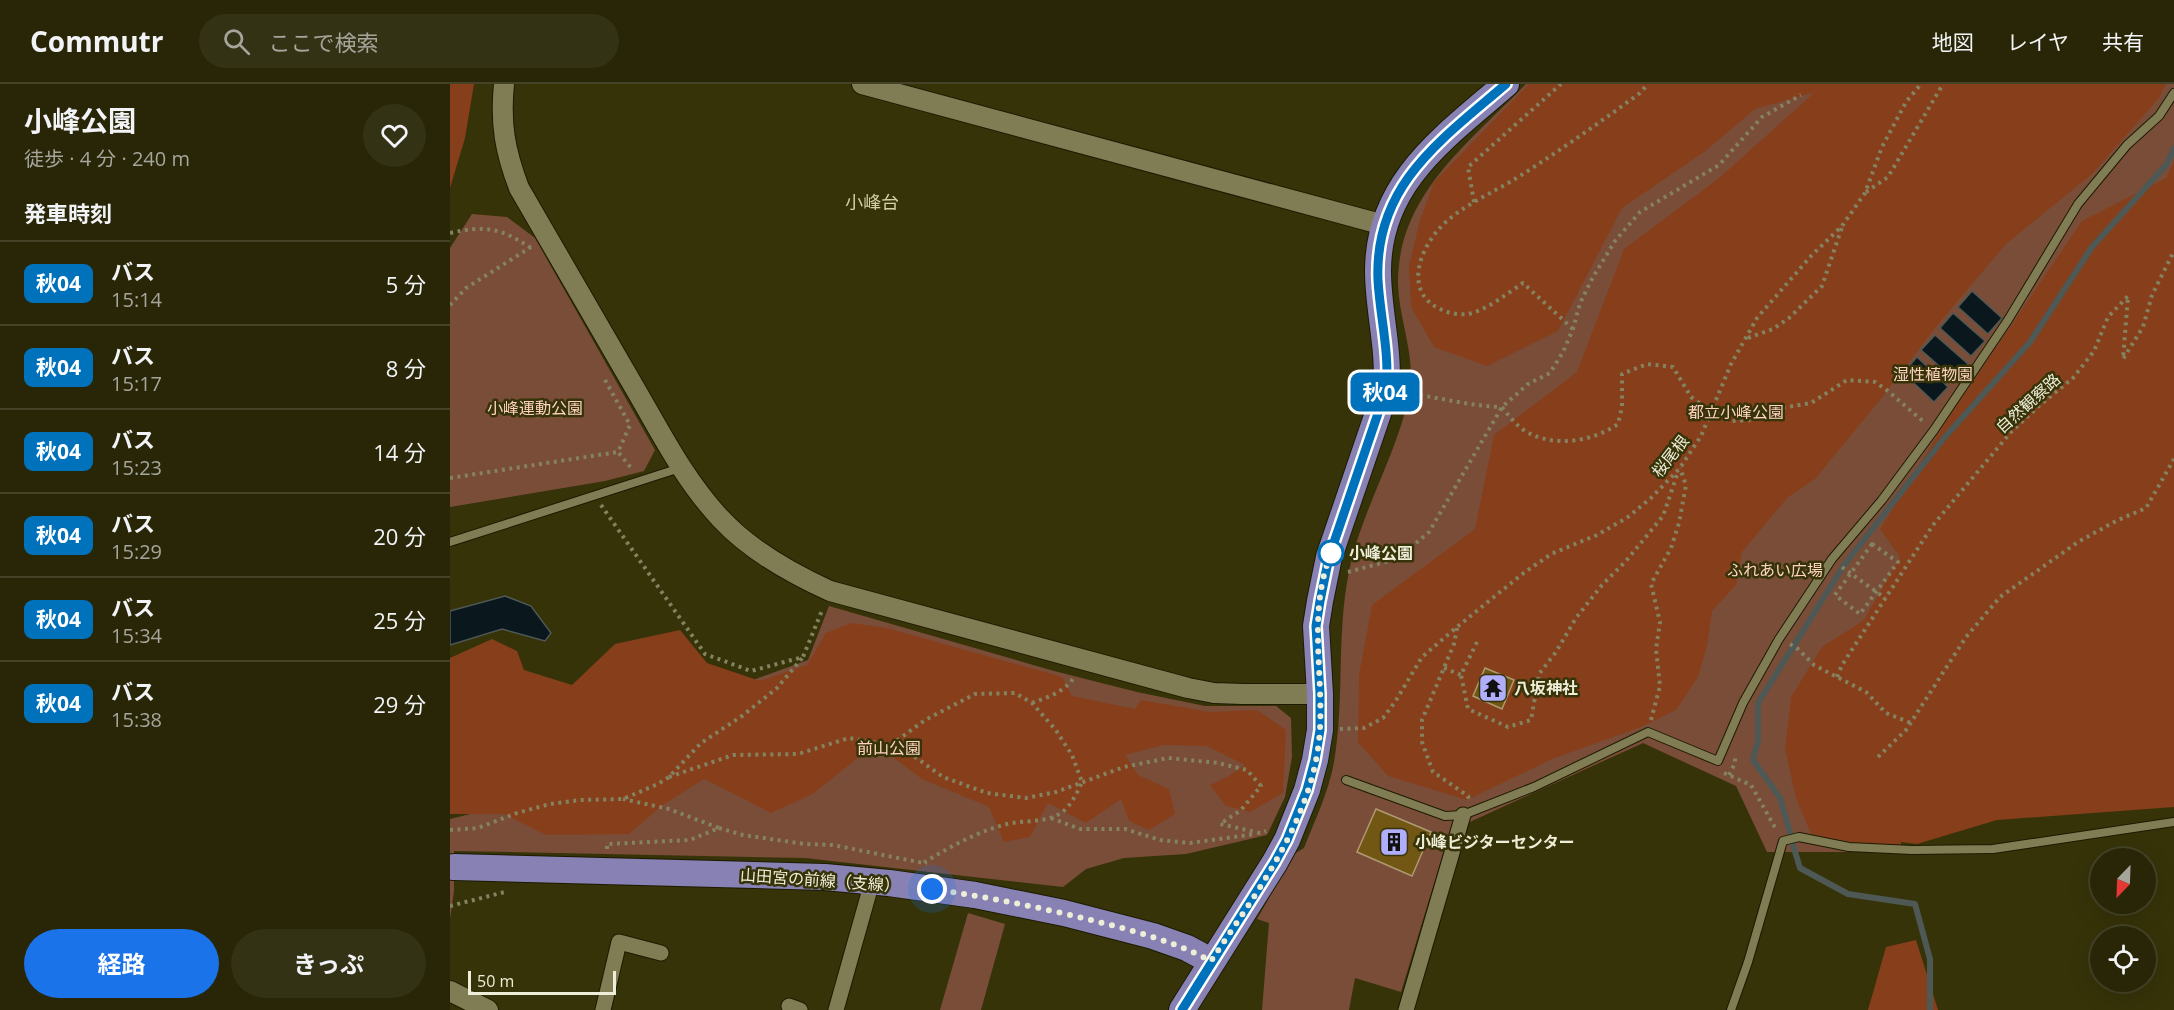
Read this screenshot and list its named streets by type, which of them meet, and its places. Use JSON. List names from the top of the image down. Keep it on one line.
{"streets":{"main road":["山田宮の前線（支線）"],"path":["自然観察路","桜尾根"]},"districts":["小峰台"],"parks":["湿性植物園","小峰運動公園","都立小峰公園","ふれあい広場","前山公園"],"places":{"other":["小峰公園"],"temple":["八坂神社"],"building":["小峰ビジターセンター"]},"lines":["bus line 秋04"],"scale_bar":"50 m","north":"bottom left","page":{"header":"Commutr","search":"ここで検索","nav":["地図","レイヤ","共有"],"heading":[["小峰公園","徒歩 · 4 分 · 240 m"],"発車時刻"],"on_map":"秋04","list":[{"mark":"秋04","name":"バス","note":"15:14","value":"5 分"},{"mark":"秋04","name":"バス","note":"15:17","value":"8 分"},{"mark":"秋04","name":"バス","note":"15:23","value":"14 分"},{"mark":"秋04","name":"バス","note":"15:29","value":"20 分"},{"mark":"秋04","name":"バス","note":"15:34","value":"25 分"},{"mark":"秋04","name":"バス","note":"15:38","value":"29 分"}],"buttons":["経路","きっぷ"],"scale":"50 m"}}
